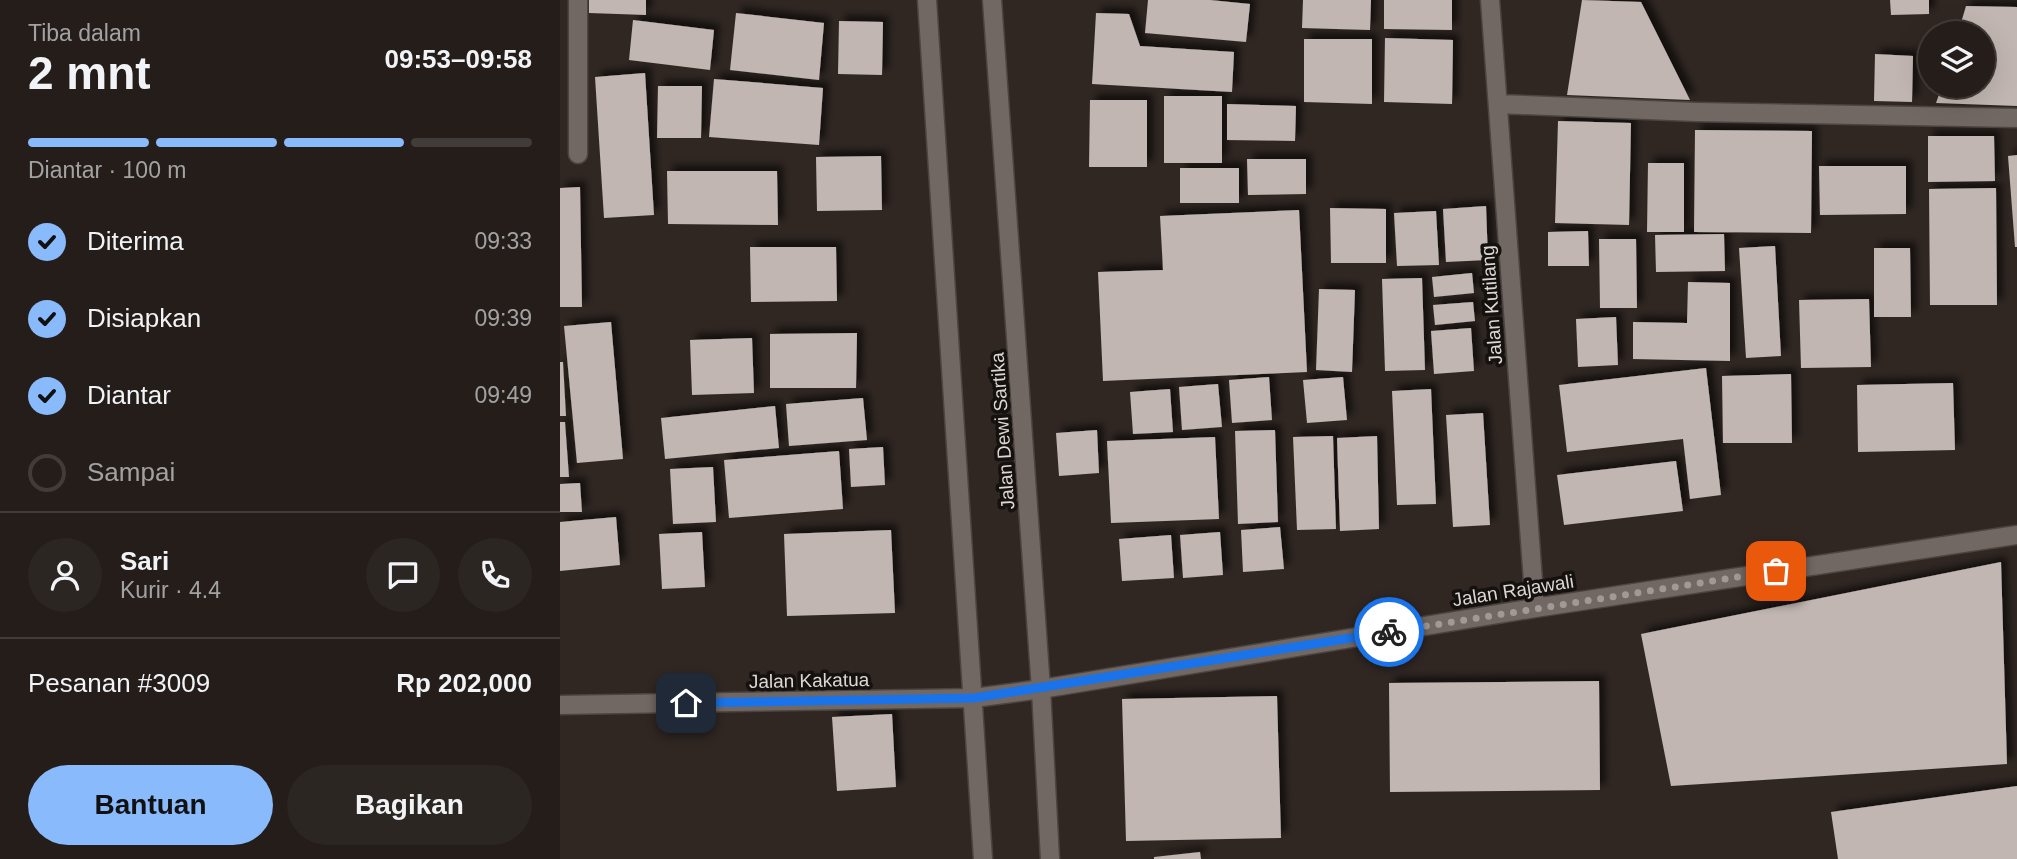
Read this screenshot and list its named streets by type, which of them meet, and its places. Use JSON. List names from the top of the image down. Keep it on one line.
{"streets":{"street":["Jalan Kutilang","Jalan Dewi Sartika","Jalan Rajawali","Jalan Kakatua"]},"crossings":[["Jalan Kutilang","Jalan Rajawali"],["Jalan Dewi Sartika","Jalan Rajawali"],["Jalan Rajawali","Jalan Kakatua"]],"page":{"heading":["2 mnt","Tiba dalam","09:53–09:58"],"panel":["Sari","Kurir · 4.4","Pesanan #3009","Rp 202,000"],"bar":"Diantar · 100 m","list":[["Diterima","09:33"],["Disiapkan","09:39"],["Diantar","09:49"],"Sampai"],"buttons":["Bantuan","Bagikan"]}}
